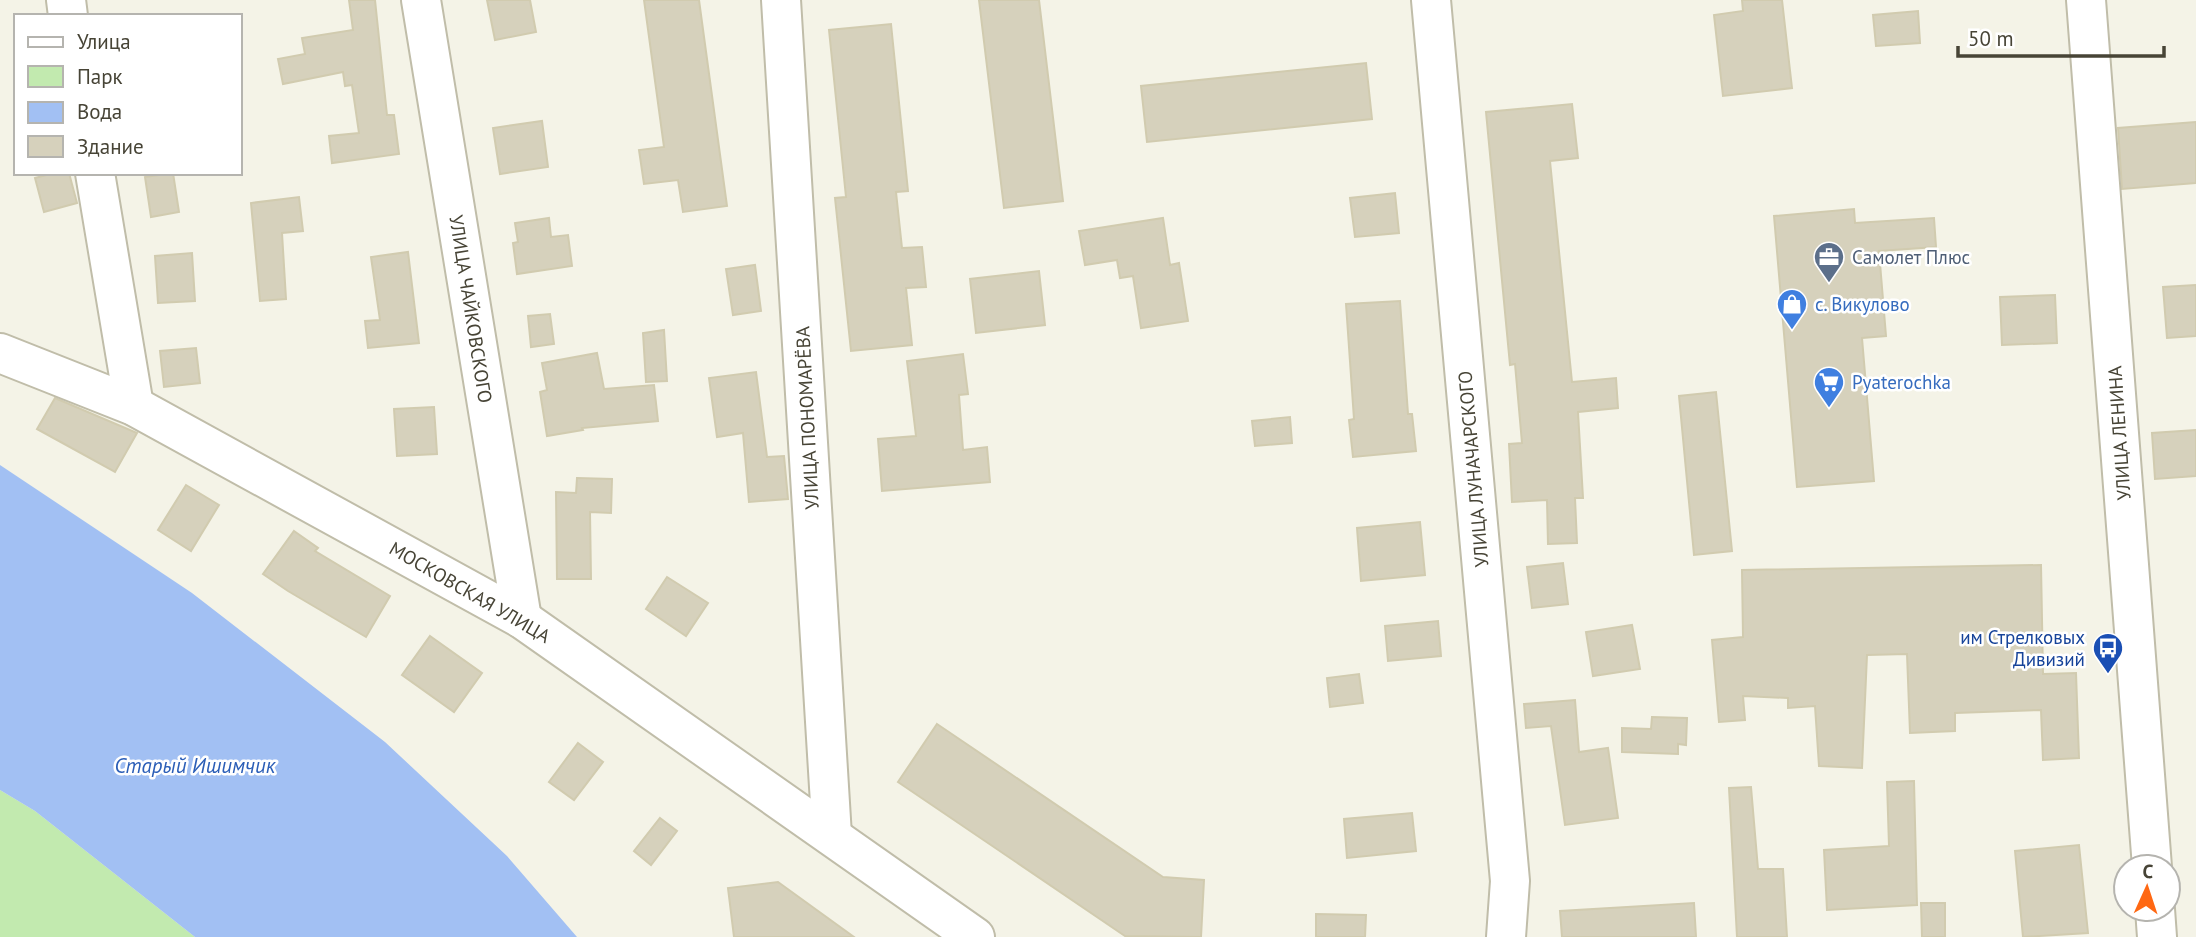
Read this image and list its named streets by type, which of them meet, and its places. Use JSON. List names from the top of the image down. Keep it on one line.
{"streets":{"street":["УЛИЦА ЧАЙКОВСКОГО","УЛИЦА ПОНОМАРЁВА","УЛИЦА ЛЕНИНА","УЛИЦА ЛУНАЧАРСКОГО","МОСКОВСКАЯ УЛИЦА"]},"crossings":[["УЛИЦА ЧАЙКОВСКОГО","МОСКОВСКАЯ УЛИЦА"],["УЛИЦА ПОНОМАРЁВА","МОСКОВСКАЯ УЛИЦА"]],"water":["Старый Ишимчик"],"places":{"office":["Самолет Плюс"],"shop":["с. Викулово"],"supermarket":["Pyaterochka"],"bus stop":["им Стрелковых Дивизий"]},"legend":["Улица","Парк","Вода","Здание"],"scale_bar":"50 m","north":"top"}
